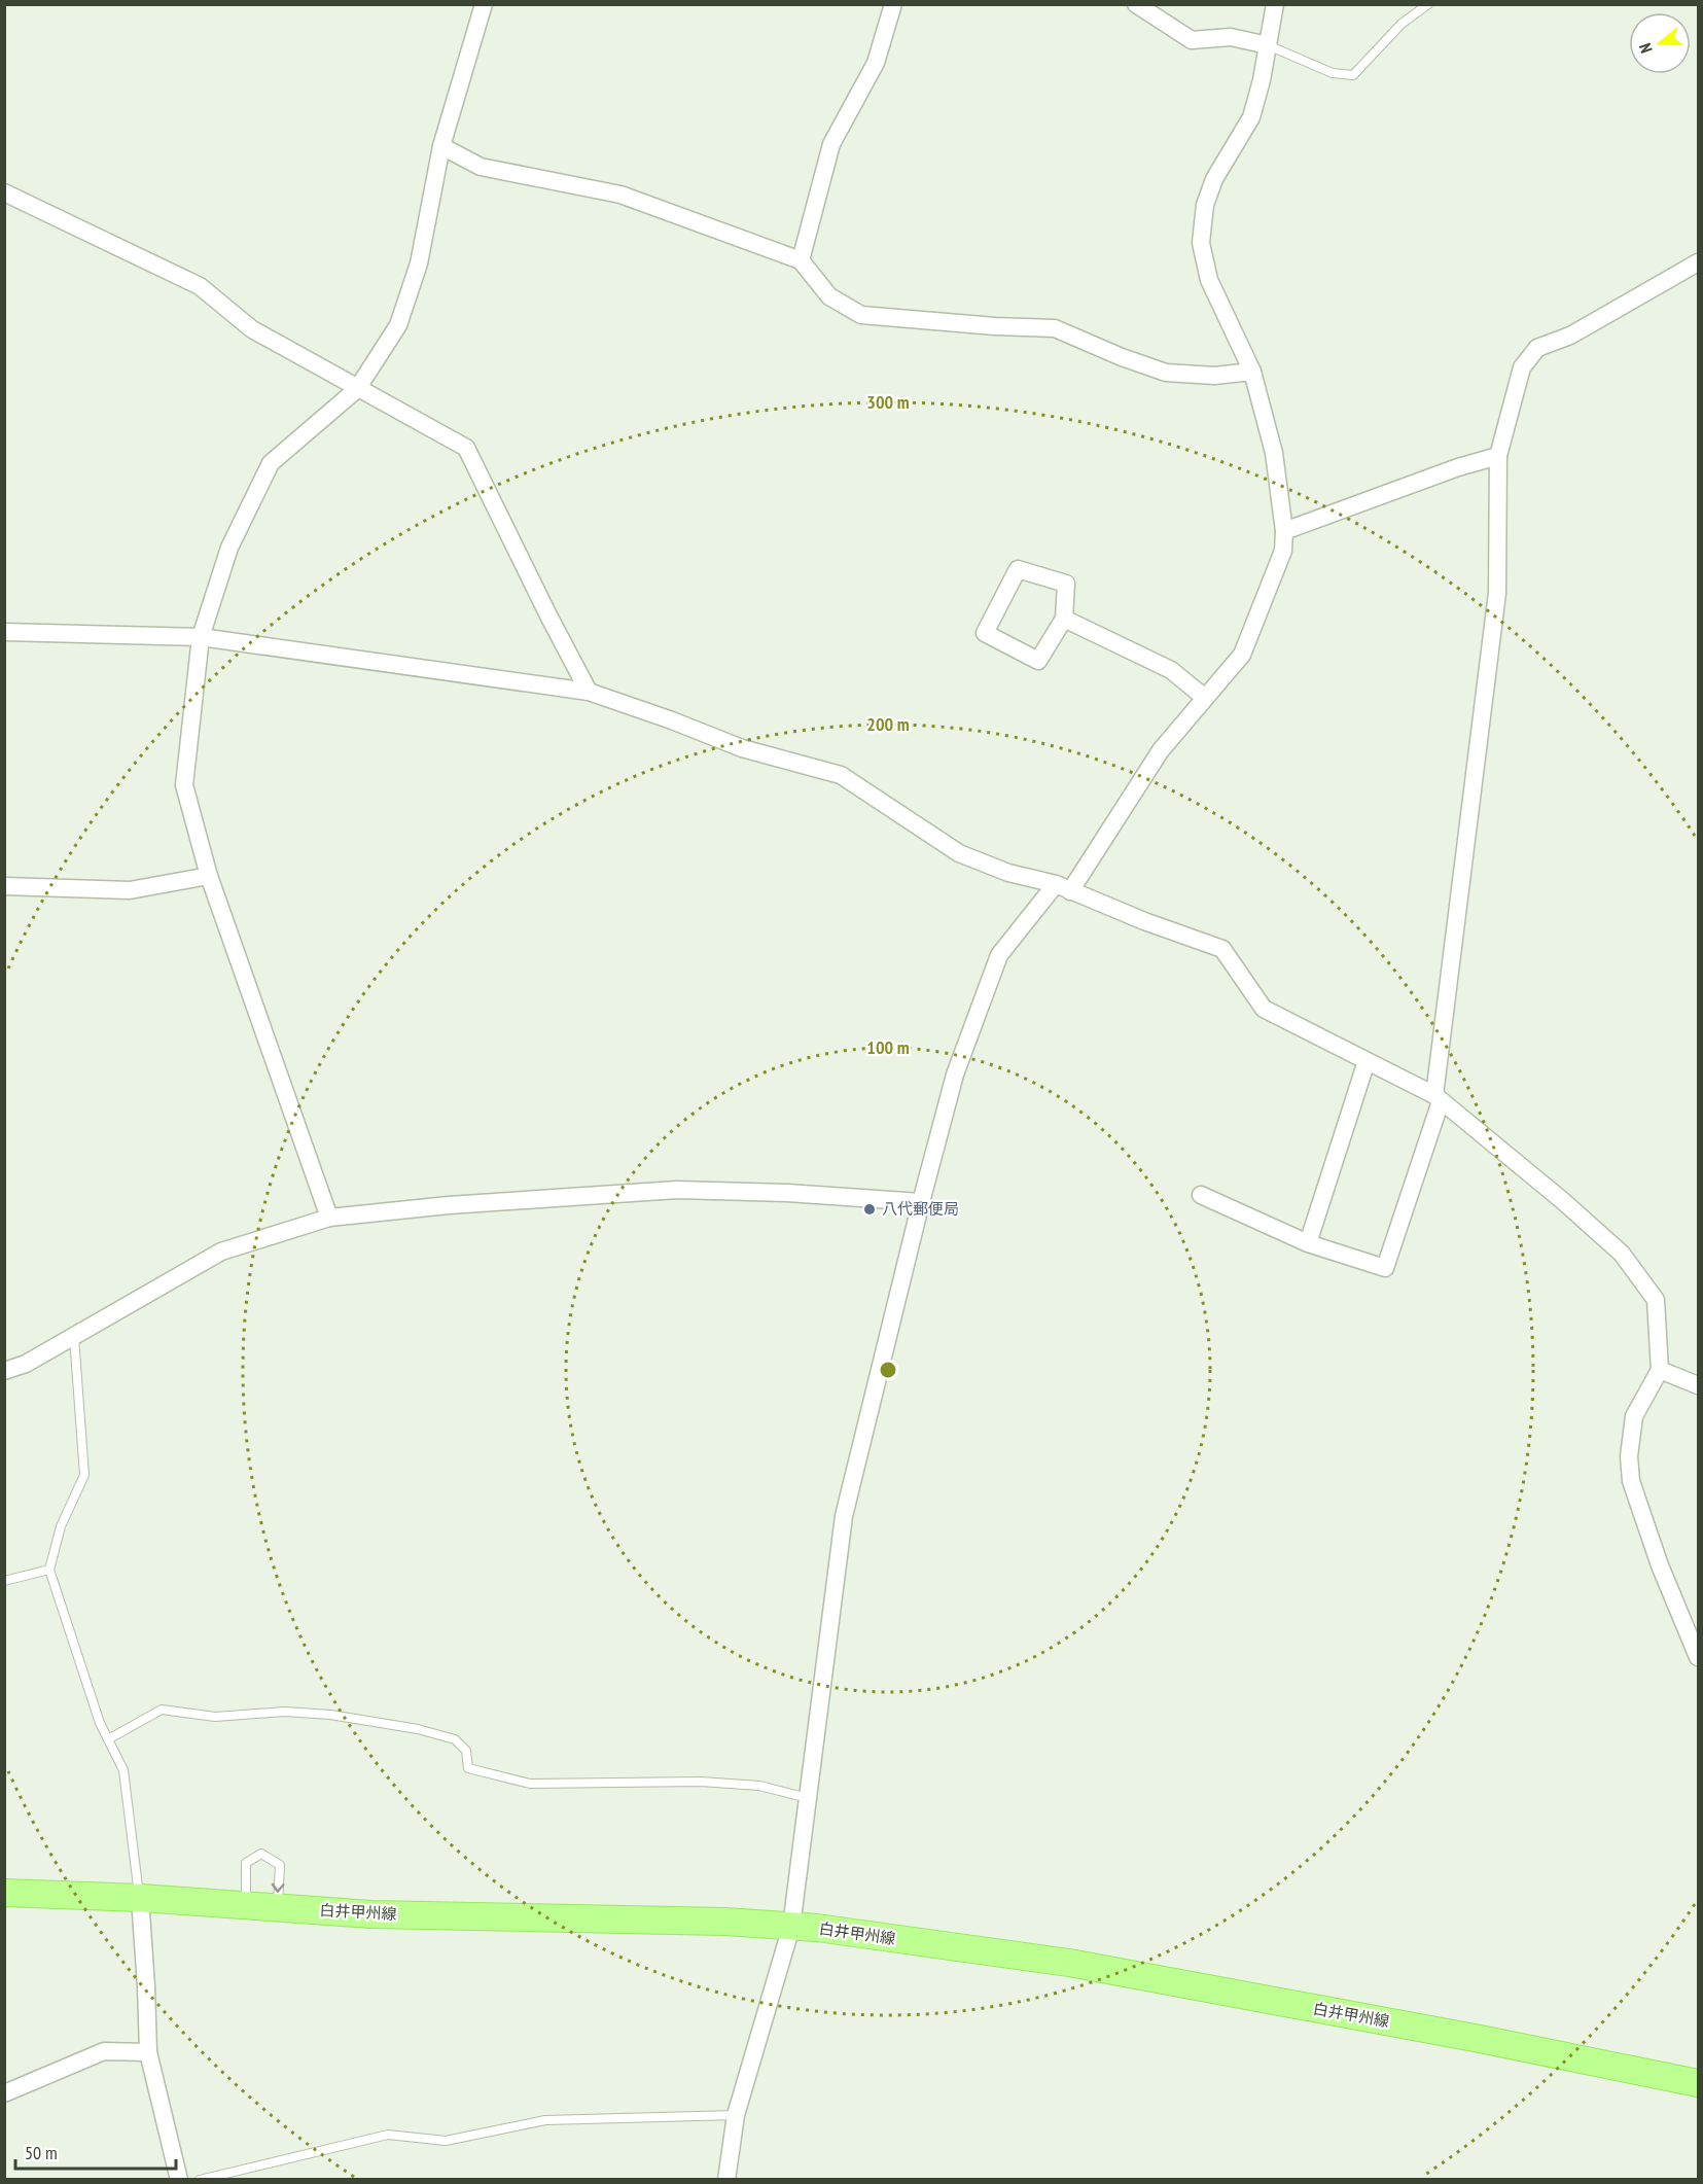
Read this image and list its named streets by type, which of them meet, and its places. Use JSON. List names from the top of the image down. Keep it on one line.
{"streets":{"main road":["白井甲州線"]},"places":["八代郵便局"],"scale_bar":"50 m","north":"left","rings":["300 m","200 m","100 m"]}
